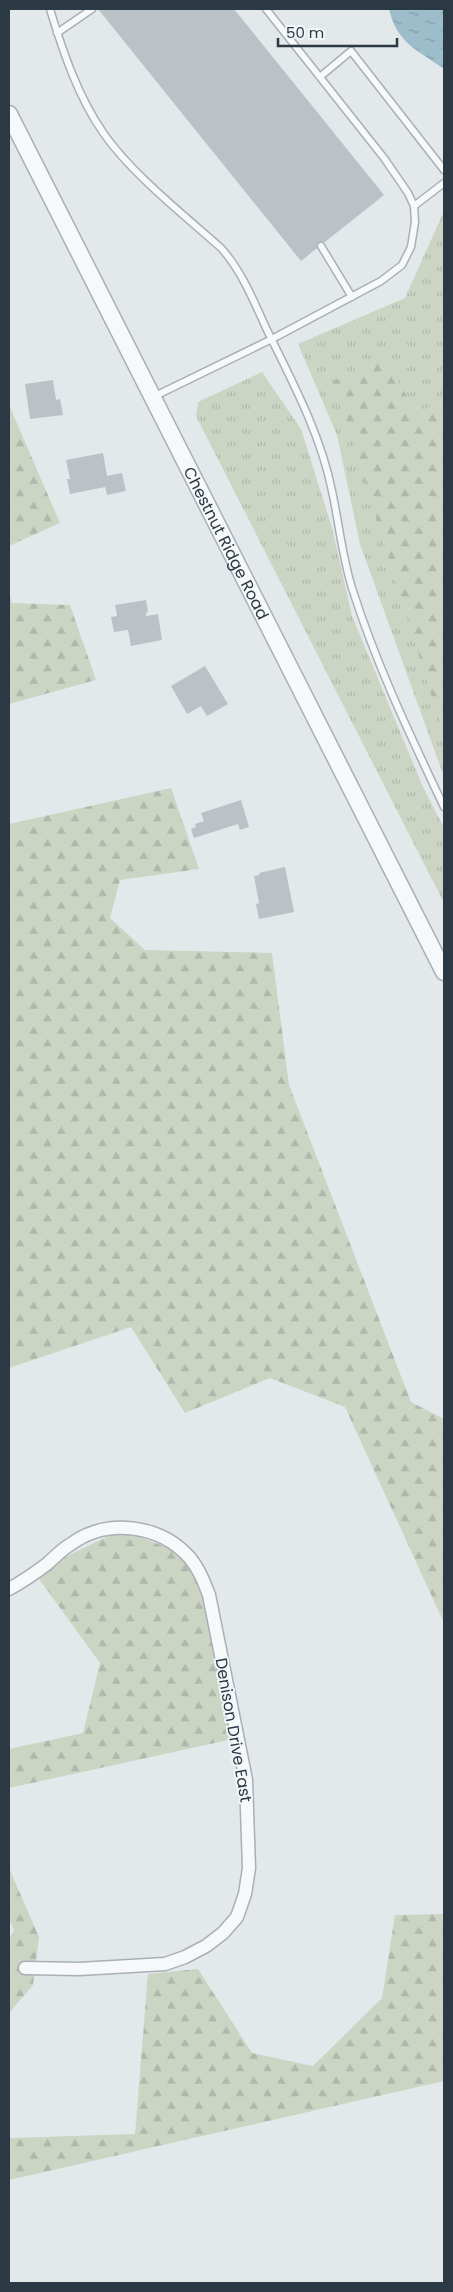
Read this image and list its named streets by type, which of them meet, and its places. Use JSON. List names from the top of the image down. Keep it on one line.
{"streets":{"street":["Chestnut Ridge Road","Denison Drive East"]},"scale_bar":"50 m"}
